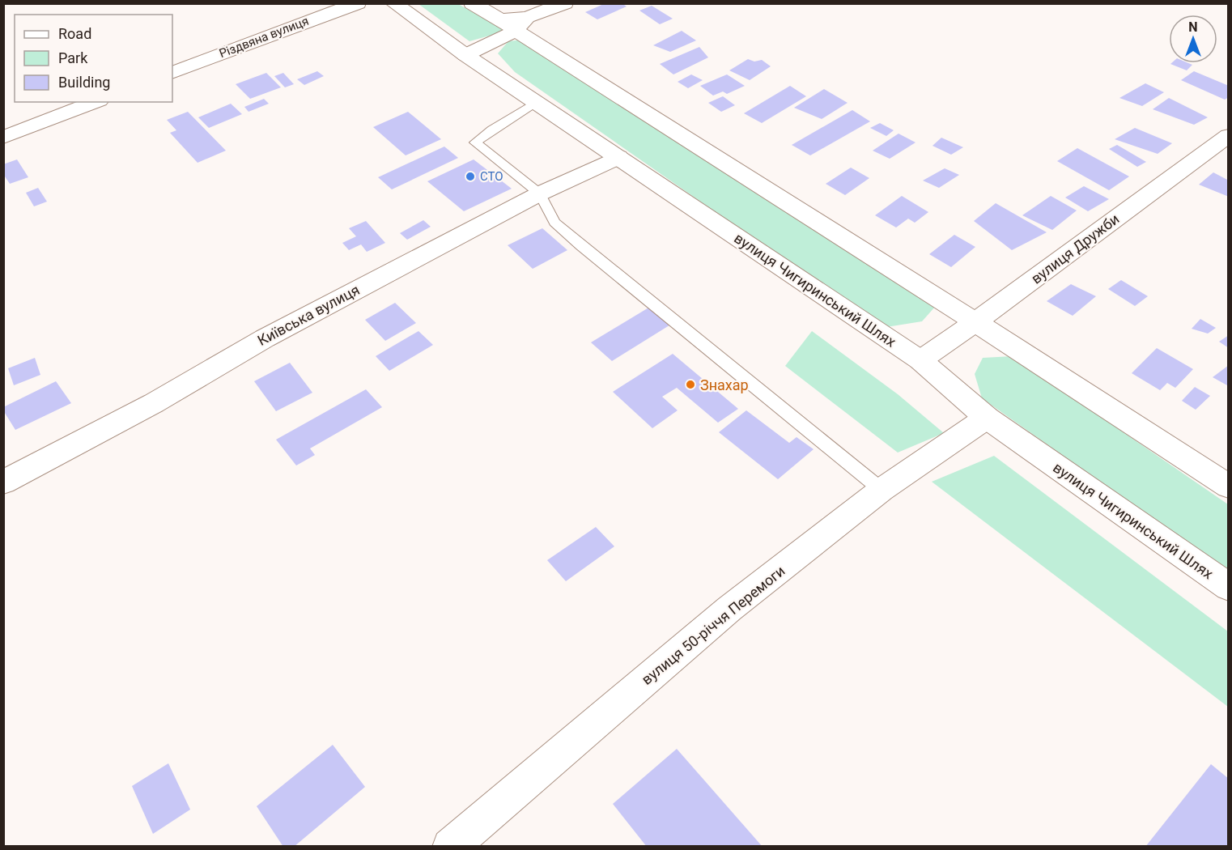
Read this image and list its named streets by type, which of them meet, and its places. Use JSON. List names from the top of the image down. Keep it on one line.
{"streets":{"street":["Різдвяна вулиця","вулиця Дружби","вулиця Чигиринський Шлях","Київська вулиця","вулиця 50-річчя Перемоги"]},"crossings":[["вулиця Дружби","вулиця Чигиринський Шлях"],["вулиця Чигиринський Шлях","Київська вулиця"],["вулиця Чигиринський Шлях","вулиця 50-річчя Перемоги"]],"places":["СТО","Знахар"],"legend":["Road","Park","Building"],"north":"top"}
